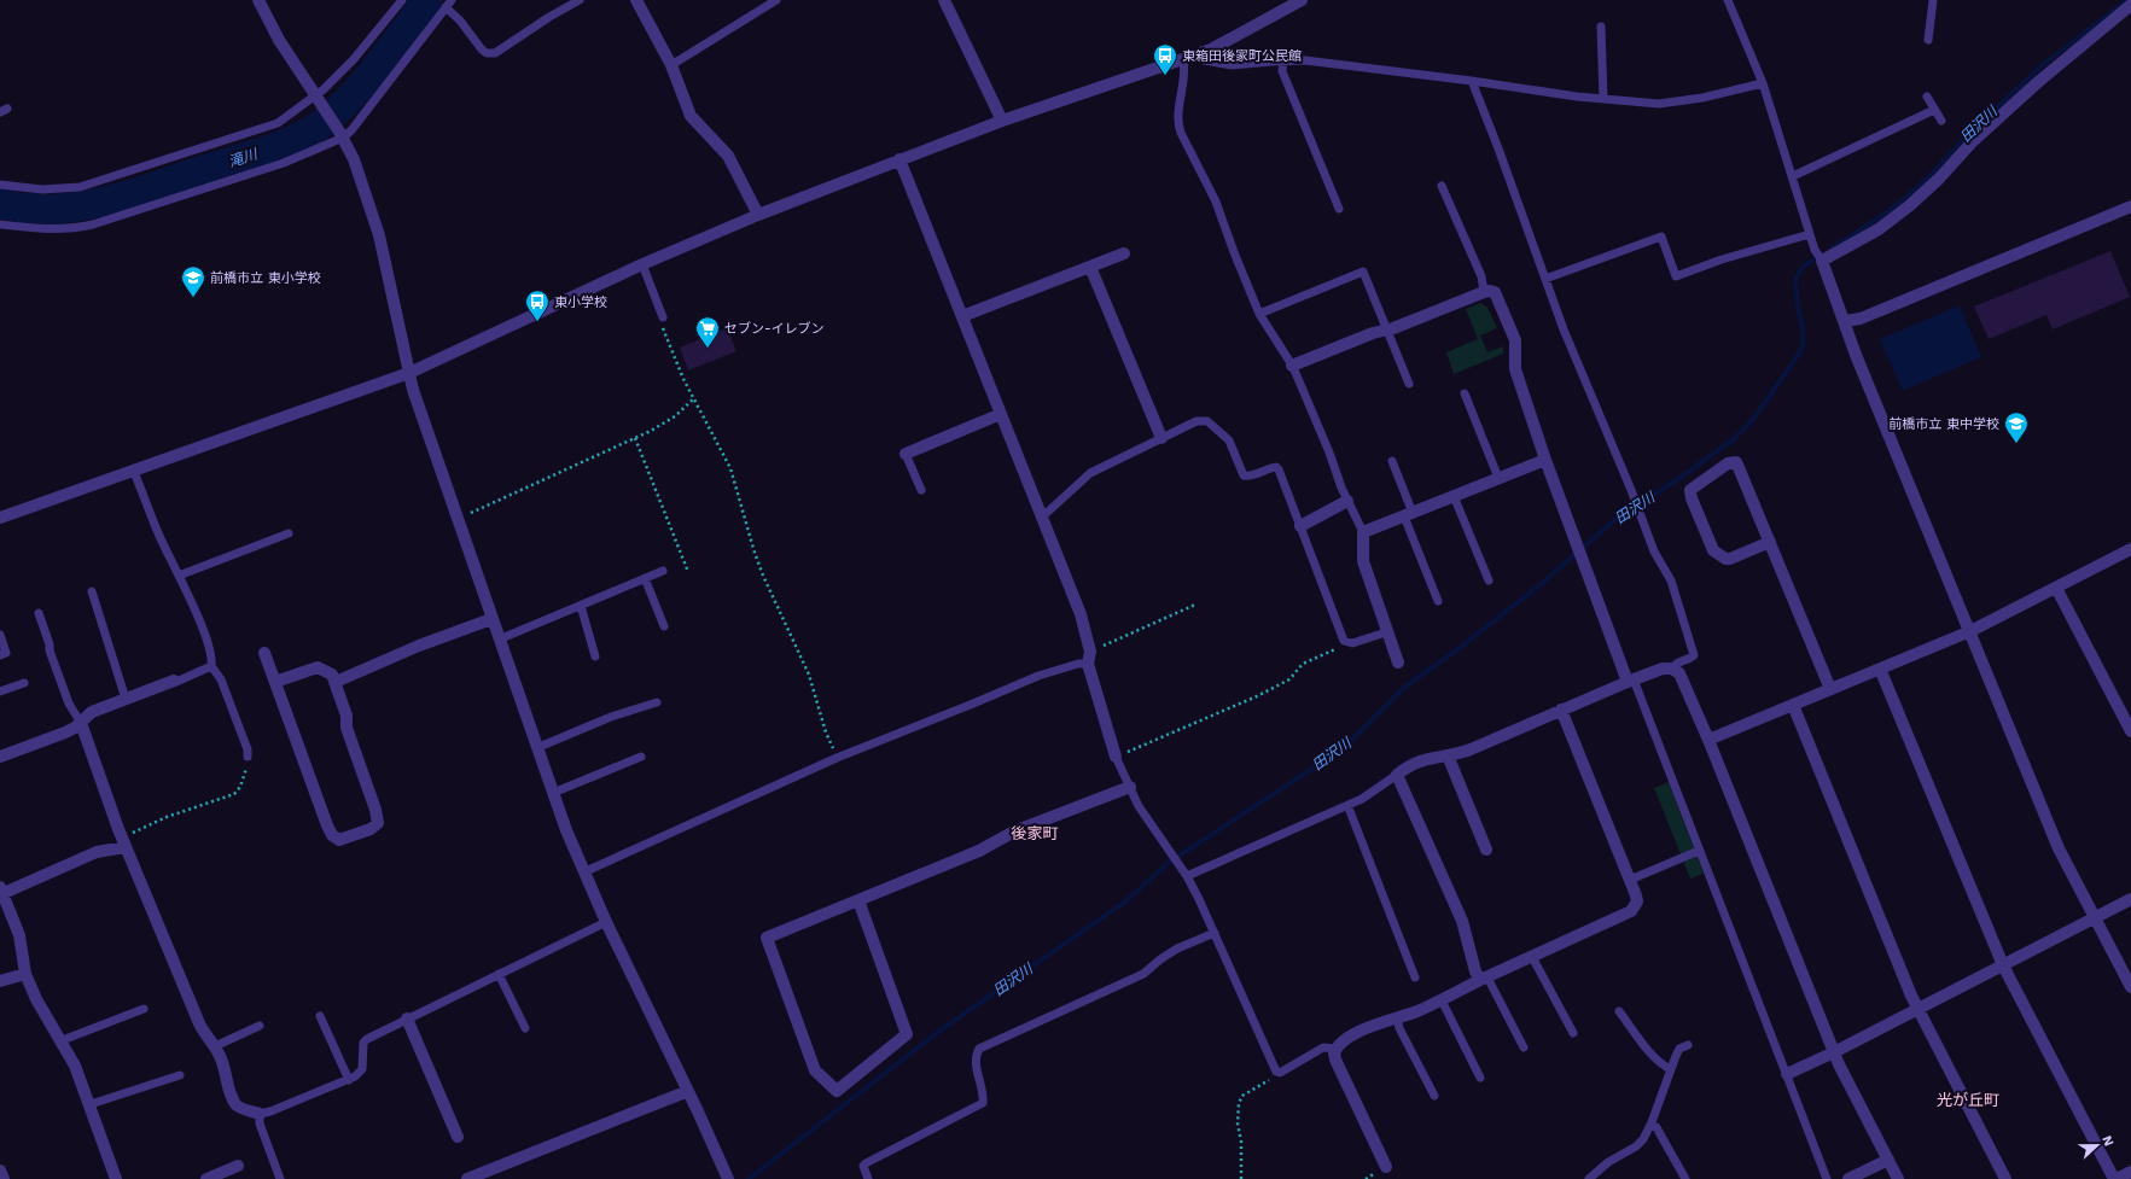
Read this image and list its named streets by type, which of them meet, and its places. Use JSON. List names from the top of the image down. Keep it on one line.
{"districts":["後家町","光が丘町"],"water":["田沢川","滝川"],"places":{"bus stop":["東箱田後家町公民館","東小学校"],"school or university":["前橋市立 東小学校","前橋市立 東中学校"],"supermarket":["セブン-イレブン"]},"north":"right"}
